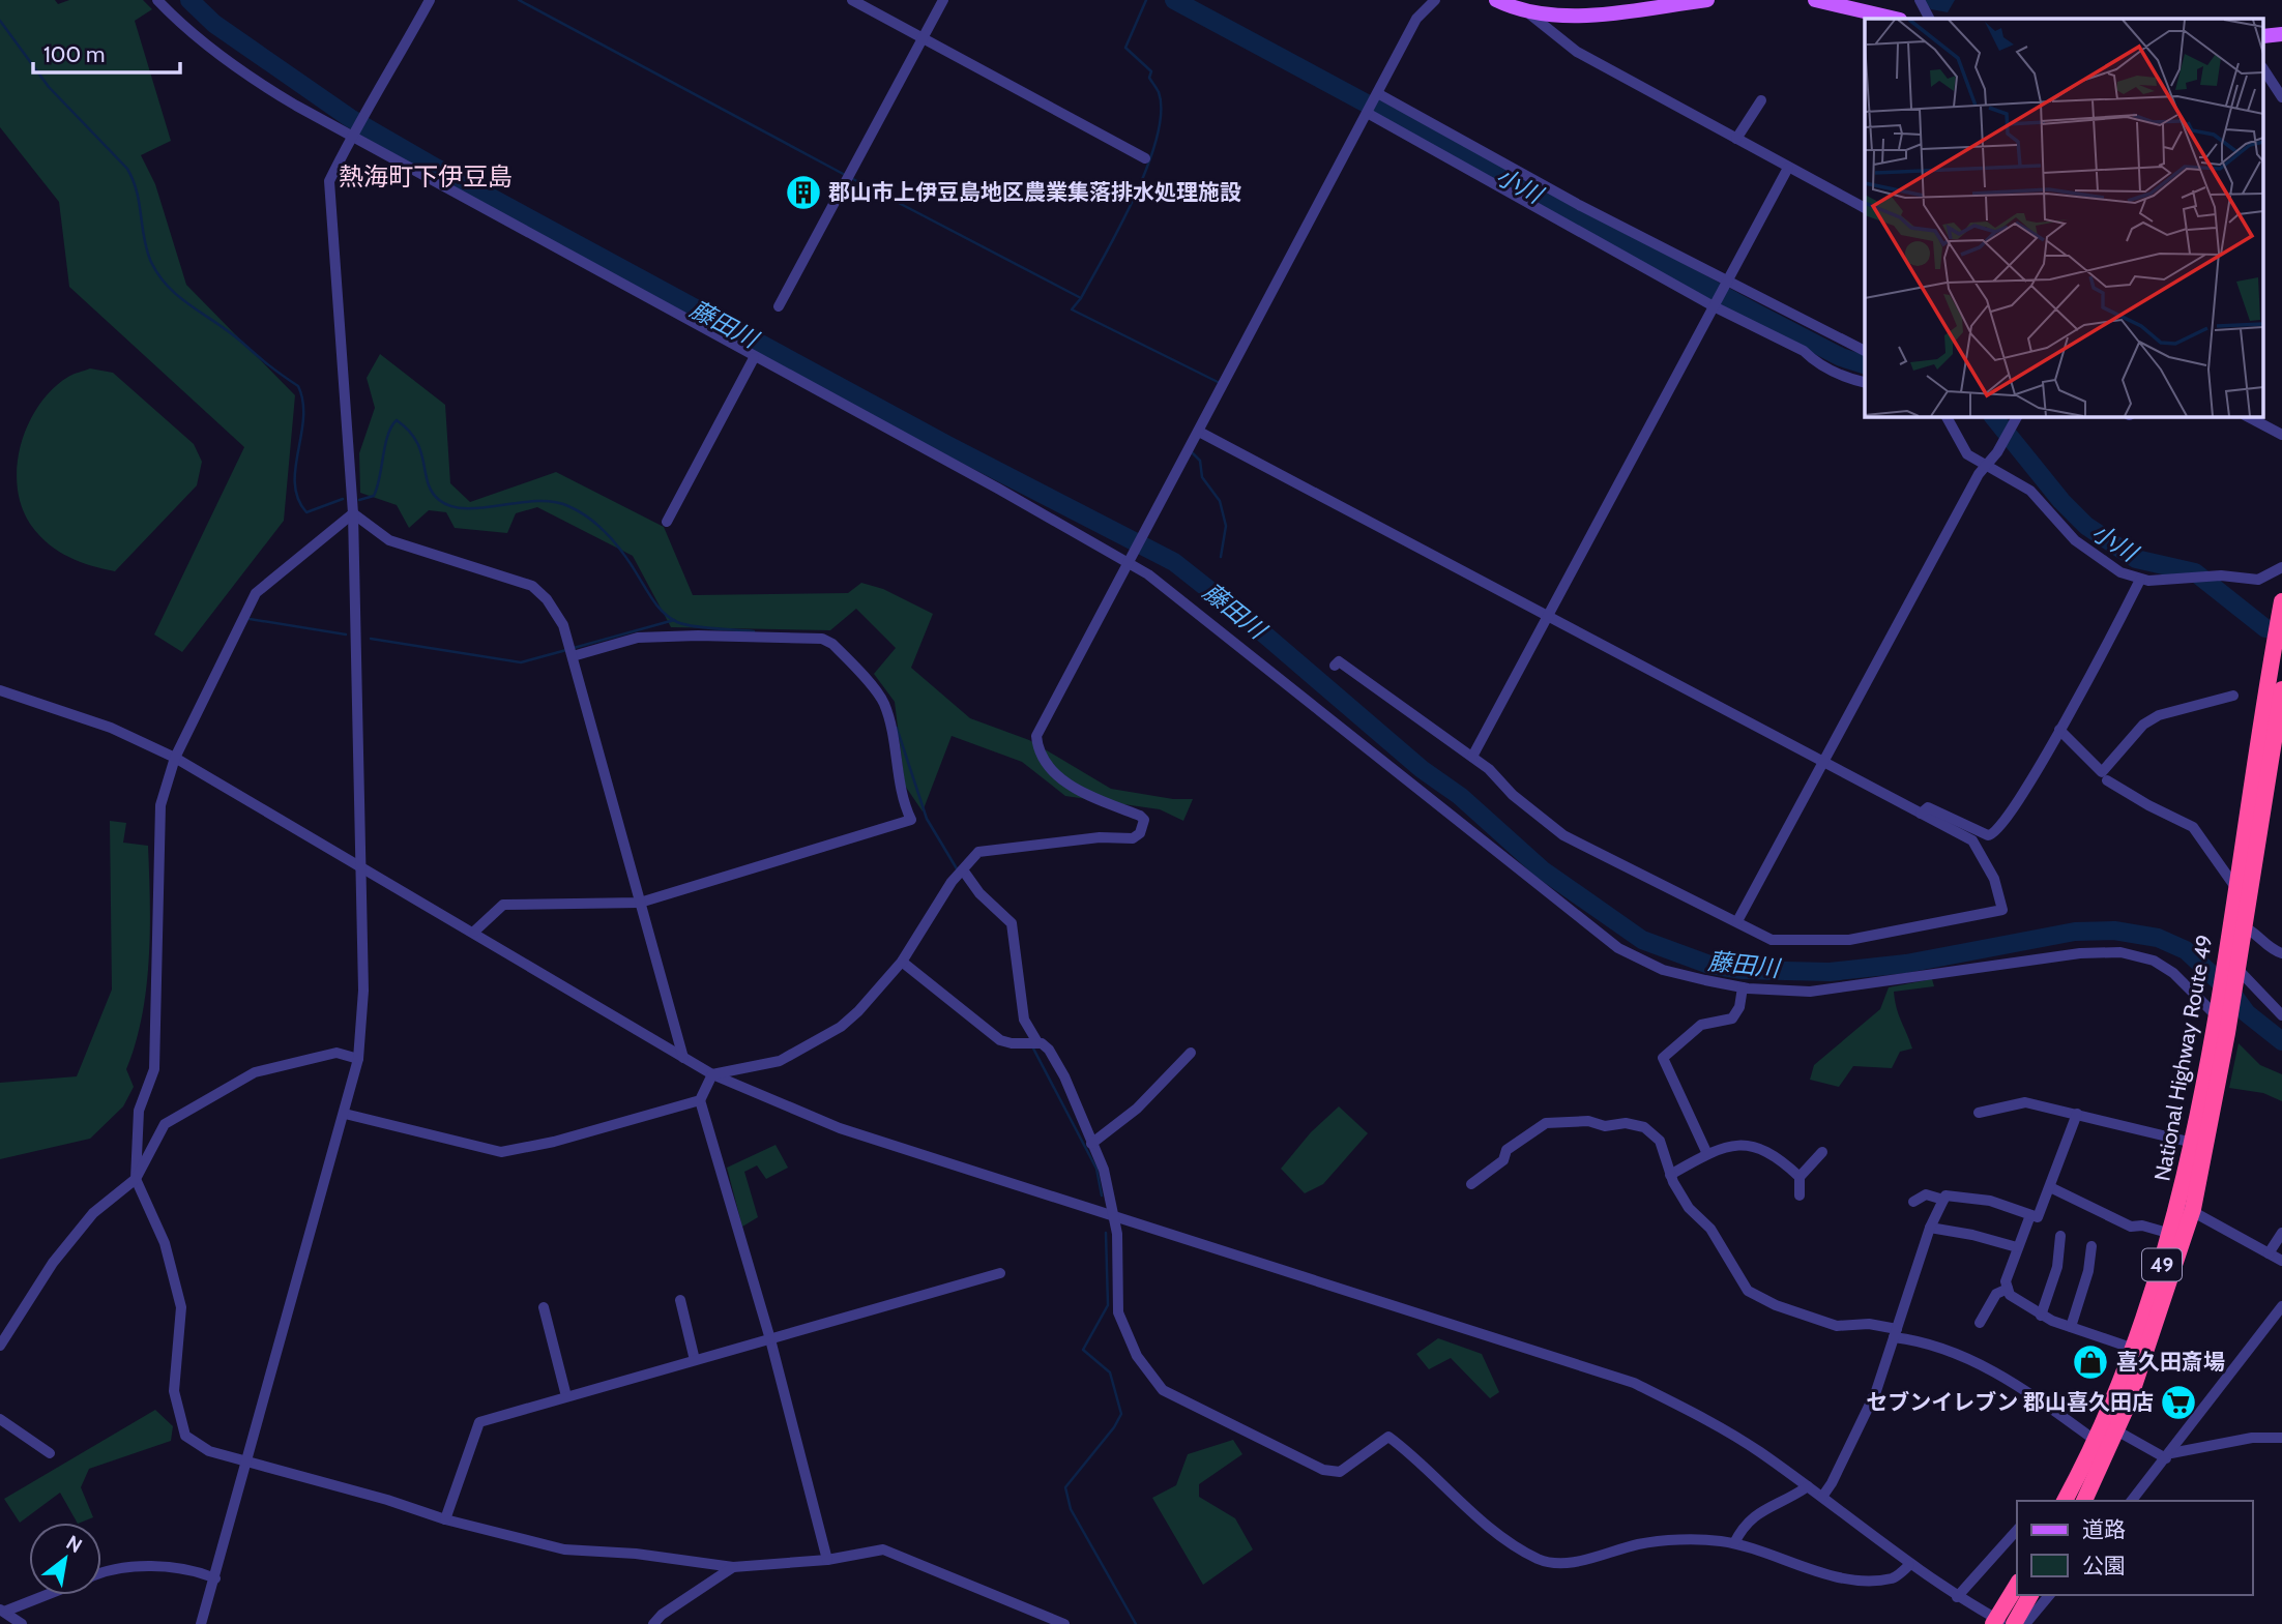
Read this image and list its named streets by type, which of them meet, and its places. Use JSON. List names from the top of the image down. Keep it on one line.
{"streets":{"highway":["National Highway Route 49","49"]},"districts":["熱海町下伊豆島"],"water":["小川","藤田川"],"places":{"building":["郡山市上伊豆島地区農業集落排水処理施設"],"shop":["喜久田斎場"],"supermarket":["セブンイレブン 郡山喜久田店"]},"legend":["道路","公園"],"scale_bar":"100 m","north":"top right"}
